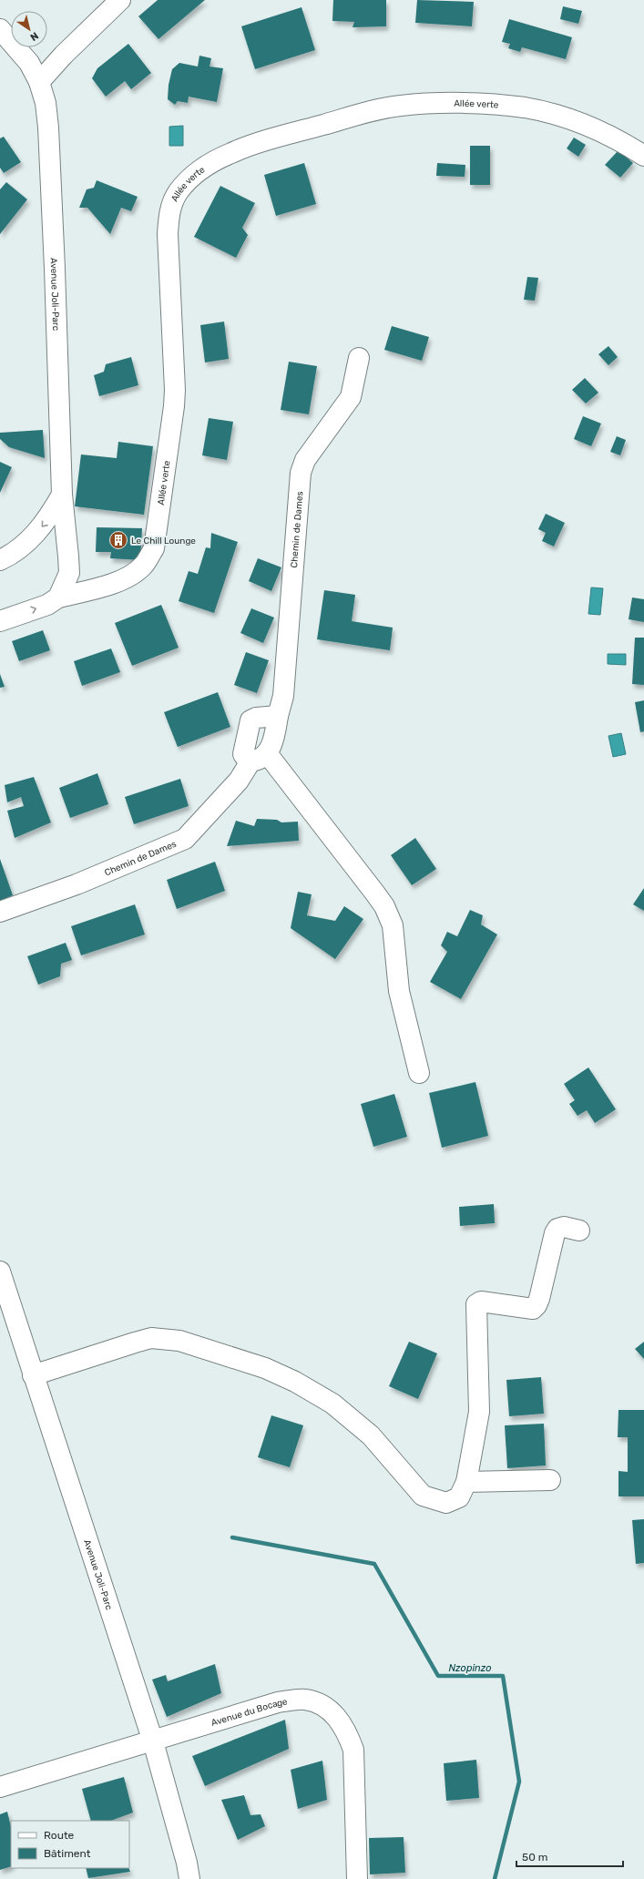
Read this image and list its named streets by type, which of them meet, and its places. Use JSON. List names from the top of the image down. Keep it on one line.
{"streets":{"street":["Allée verte","Avenue Joli-Parc","Chemin de Dames","Avenue du Bocage"]},"crossings":[["Allée verte","Avenue Joli-Parc"],["Avenue Joli-Parc","Avenue du Bocage"]],"water":["Nzopinzo"],"places":{"building":["Le Chill Lounge"]},"legend":["Route","Bâtiment"],"scale_bar":"50 m","north":"bottom right"}
